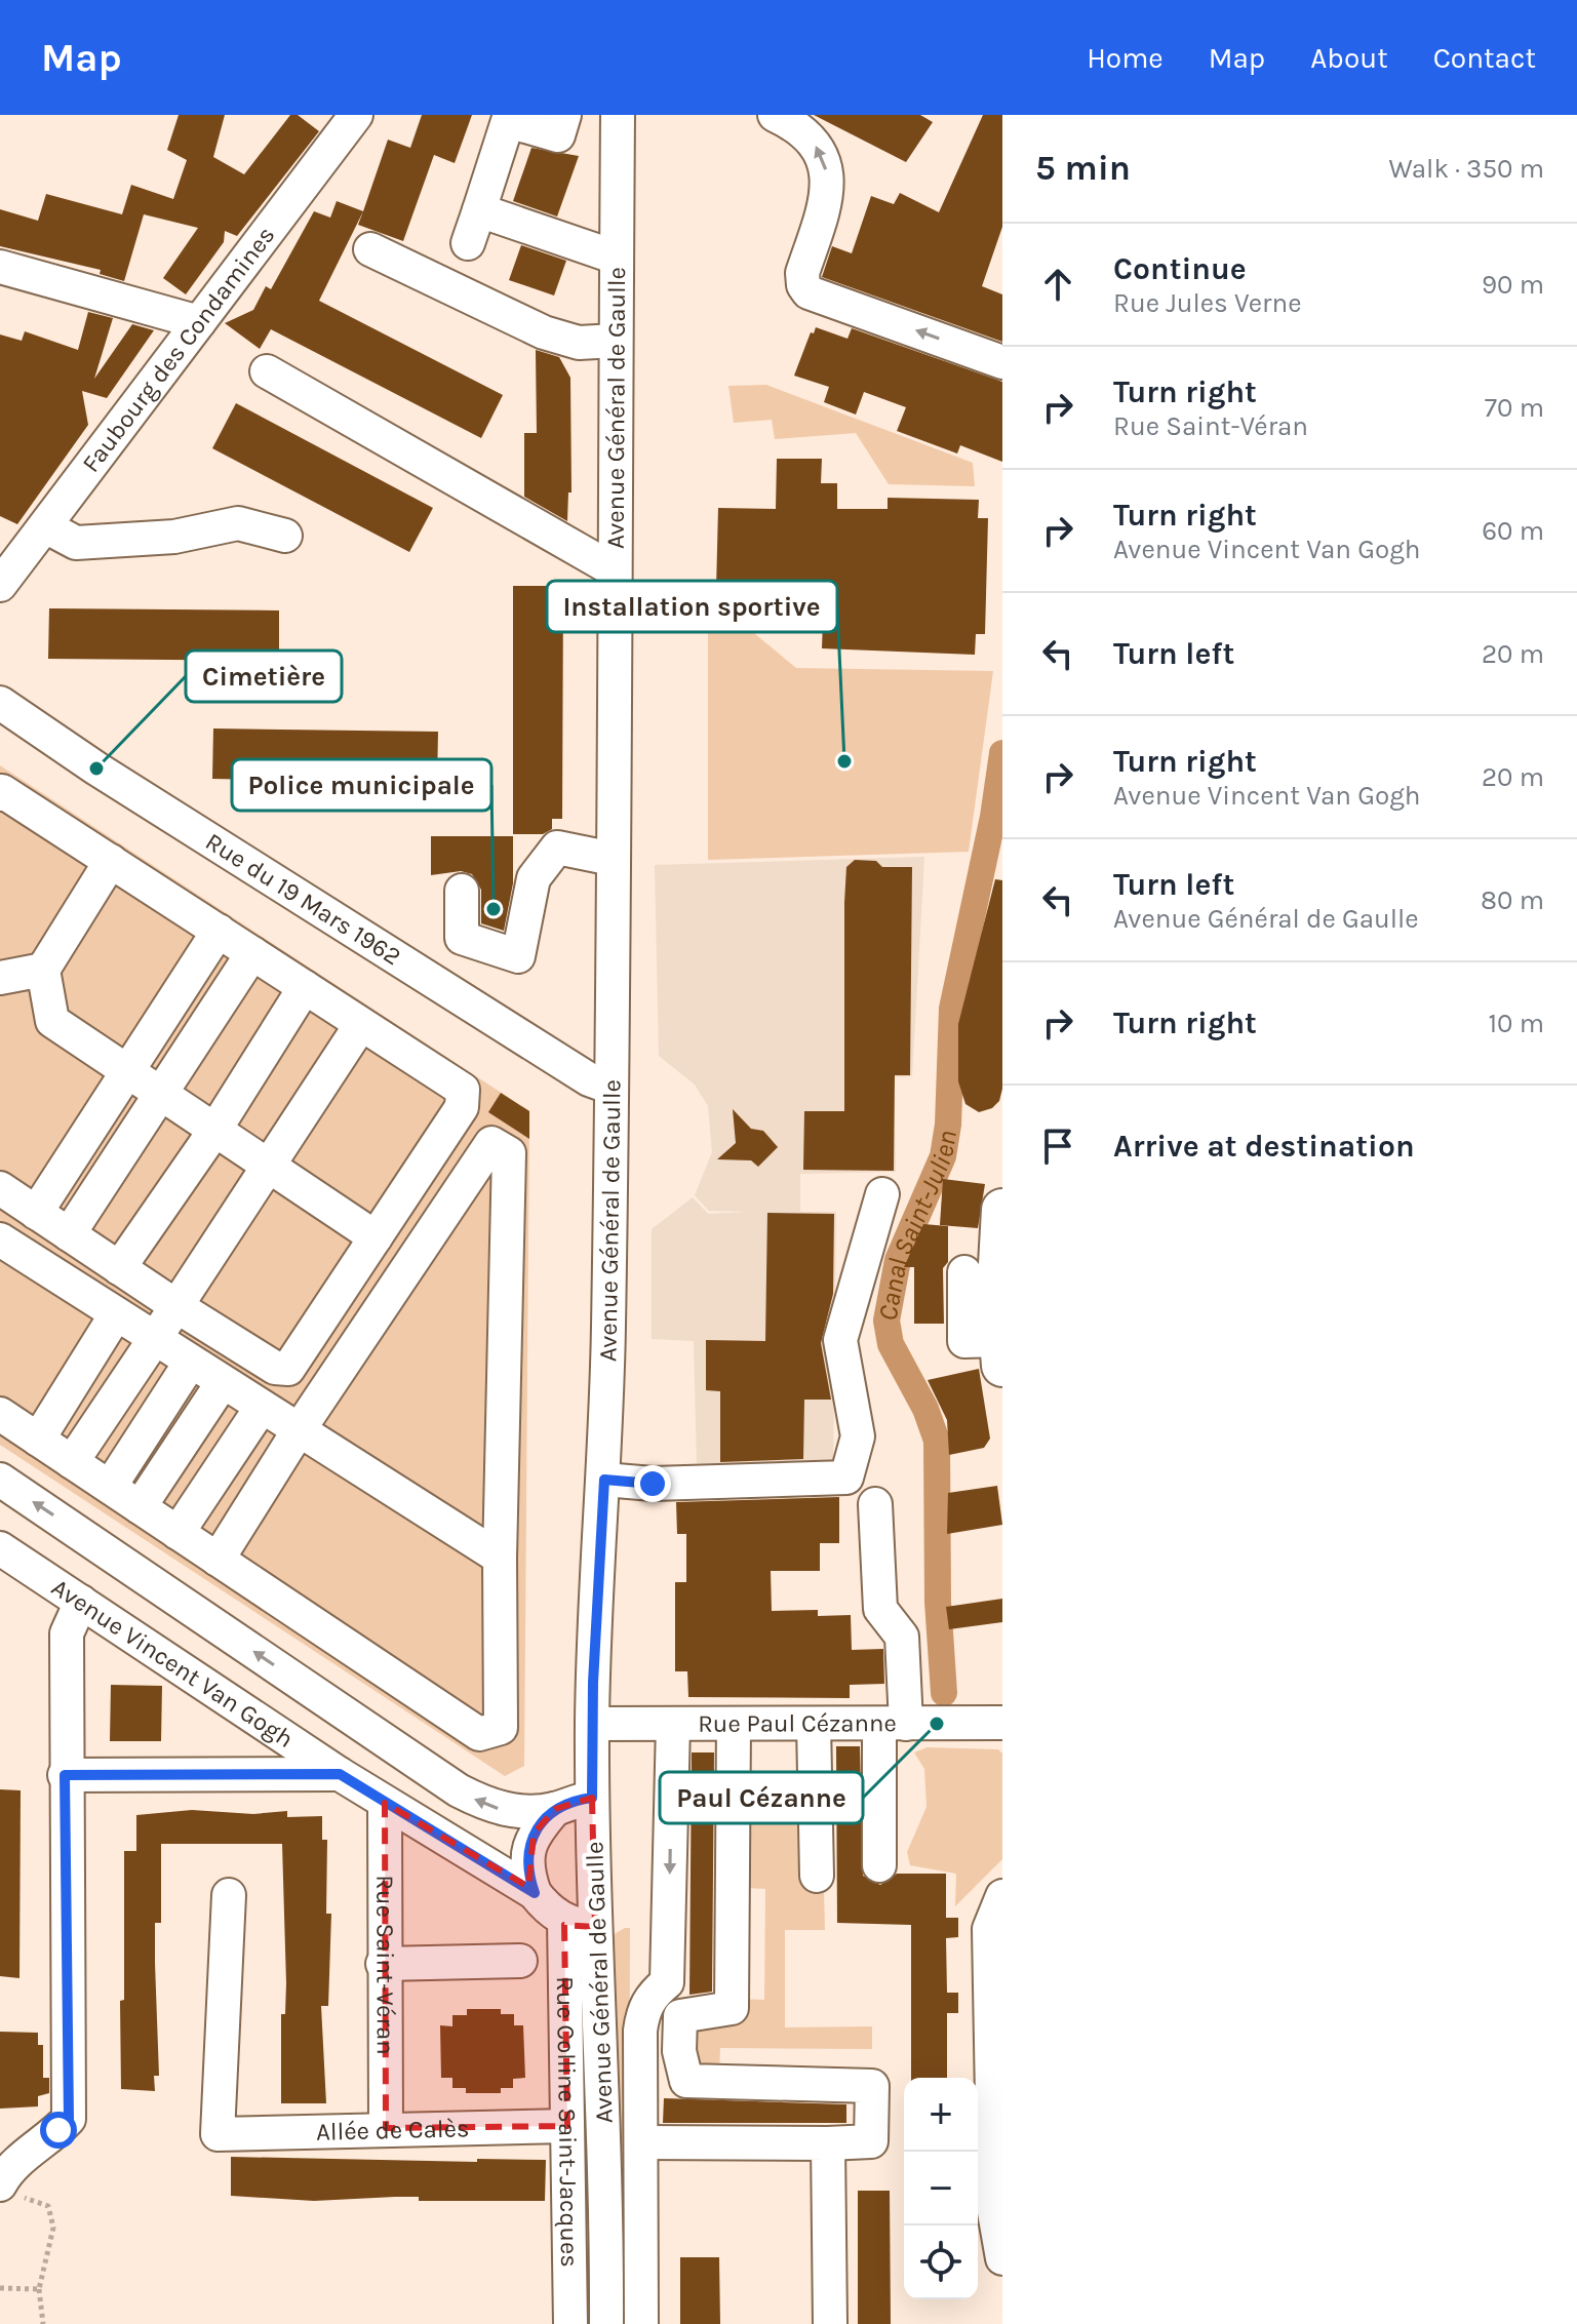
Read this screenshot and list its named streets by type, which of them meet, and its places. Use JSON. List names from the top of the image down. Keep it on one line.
{"streets":{"street":["Faubourg des Condamines","Avenue Général de Gaulle","Rue du 19 Mars 1962","Avenue Vincent Van Gogh","Rue Paul Cézanne","Rue Saint-Véran","Rue Colline Saint-Jacques","Allée de Calès"]},"crossings":[["Avenue Général de Gaulle","Rue du 19 Mars 1962"],["Avenue Général de Gaulle","Avenue Vincent Van Gogh"],["Avenue Général de Gaulle","Rue Paul Cézanne"],["Avenue Général de Gaulle","Rue Colline Saint-Jacques"],["Avenue Vincent Van Gogh","Rue Saint-Véran"],["Avenue Vincent Van Gogh","Rue Colline Saint-Jacques"],["Rue Saint-Véran","Allée de Calès"],["Rue Colline Saint-Jacques","Allée de Calès"]],"water":["Canal Saint-Julien"],"places":["Installation sportive","Cimetière","Police municipale","Paul Cézanne"],"page":{"header":"Map","nav":["Home","Map","About","Contact"],"heading":["5 min","Walk · 350 m"],"list":[["Continue","Rue Jules Verne","90 m"],["Turn right","Rue Saint-Véran","70 m"],["Turn right","Avenue Vincent Van Gogh","60 m"],["Turn left","20 m"],["Turn right","Avenue Vincent Van Gogh","20 m"],["Turn left","Avenue Général de Gaulle","80 m"],["Turn right","10 m"],"Arrive at destination"],"map_buttons":["+","−"]}}
